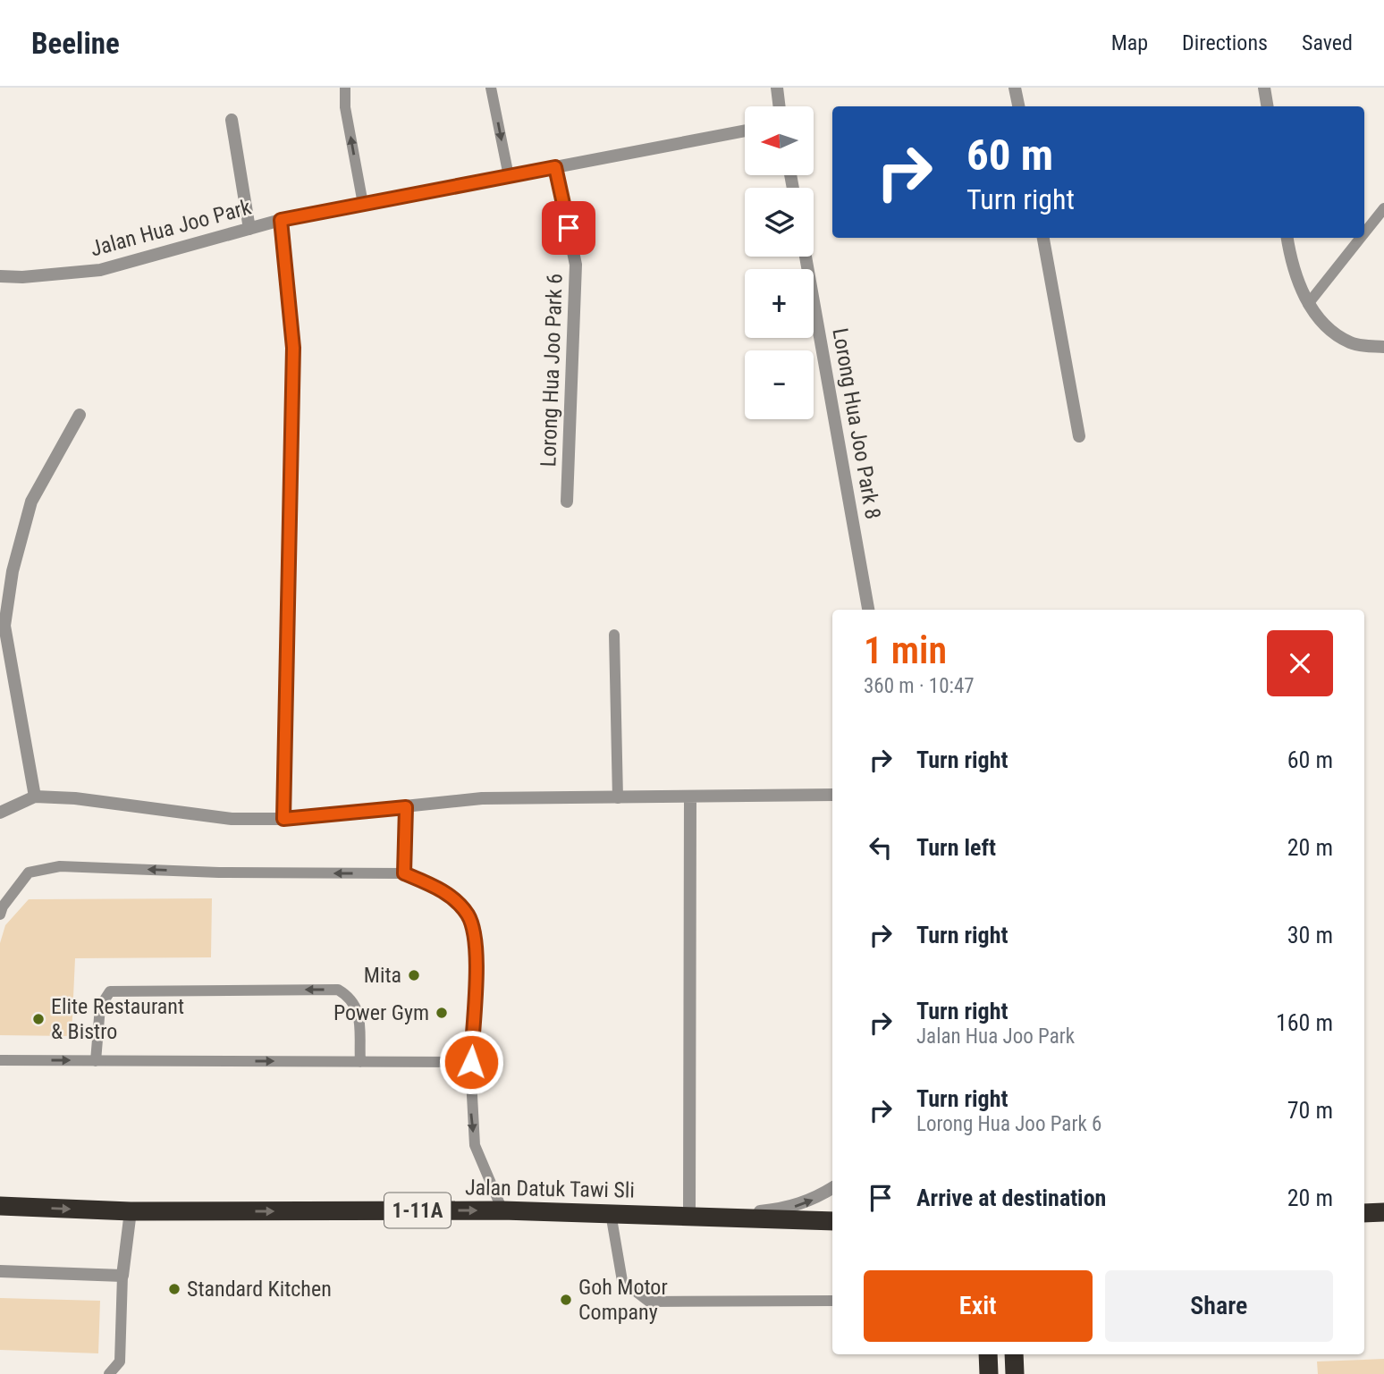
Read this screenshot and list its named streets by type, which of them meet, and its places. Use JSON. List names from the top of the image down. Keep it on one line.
{"streets":{"highway":["Jalan Datuk Tawi Sli","1-11A"],"street":["Jalan Hua Joo Park","Lorong Hua Joo Park 6","Lorong Hua Joo Park 8"]},"crossings":[["Jalan Hua Joo Park","Lorong Hua Joo Park 6"]],"one_way":["Jalan Datuk Tawi Sli"],"places":["Mita","Power Gym","Elite Restaurant & Bistro","Standard Kitchen","Goh Motor Company"],"north":"left","page":{"header":"Beeline","nav":["Map","Directions","Saved"],"map_buttons":["+","−"],"turn":["60 m","Turn right"],"heading":["1 min","360 m · 10:47"],"list":[{"name":"Turn right","value":"60 m"},{"name":"Turn left","value":"20 m"},{"name":"Turn right","value":"30 m"},{"name":"Turn right","note":"Jalan Hua Joo Park","value":"160 m"},{"name":"Turn right","note":"Lorong Hua Joo Park 6","value":"70 m"},{"name":"Arrive at destination","value":"20 m"}],"buttons":["Exit","Share"]}}
